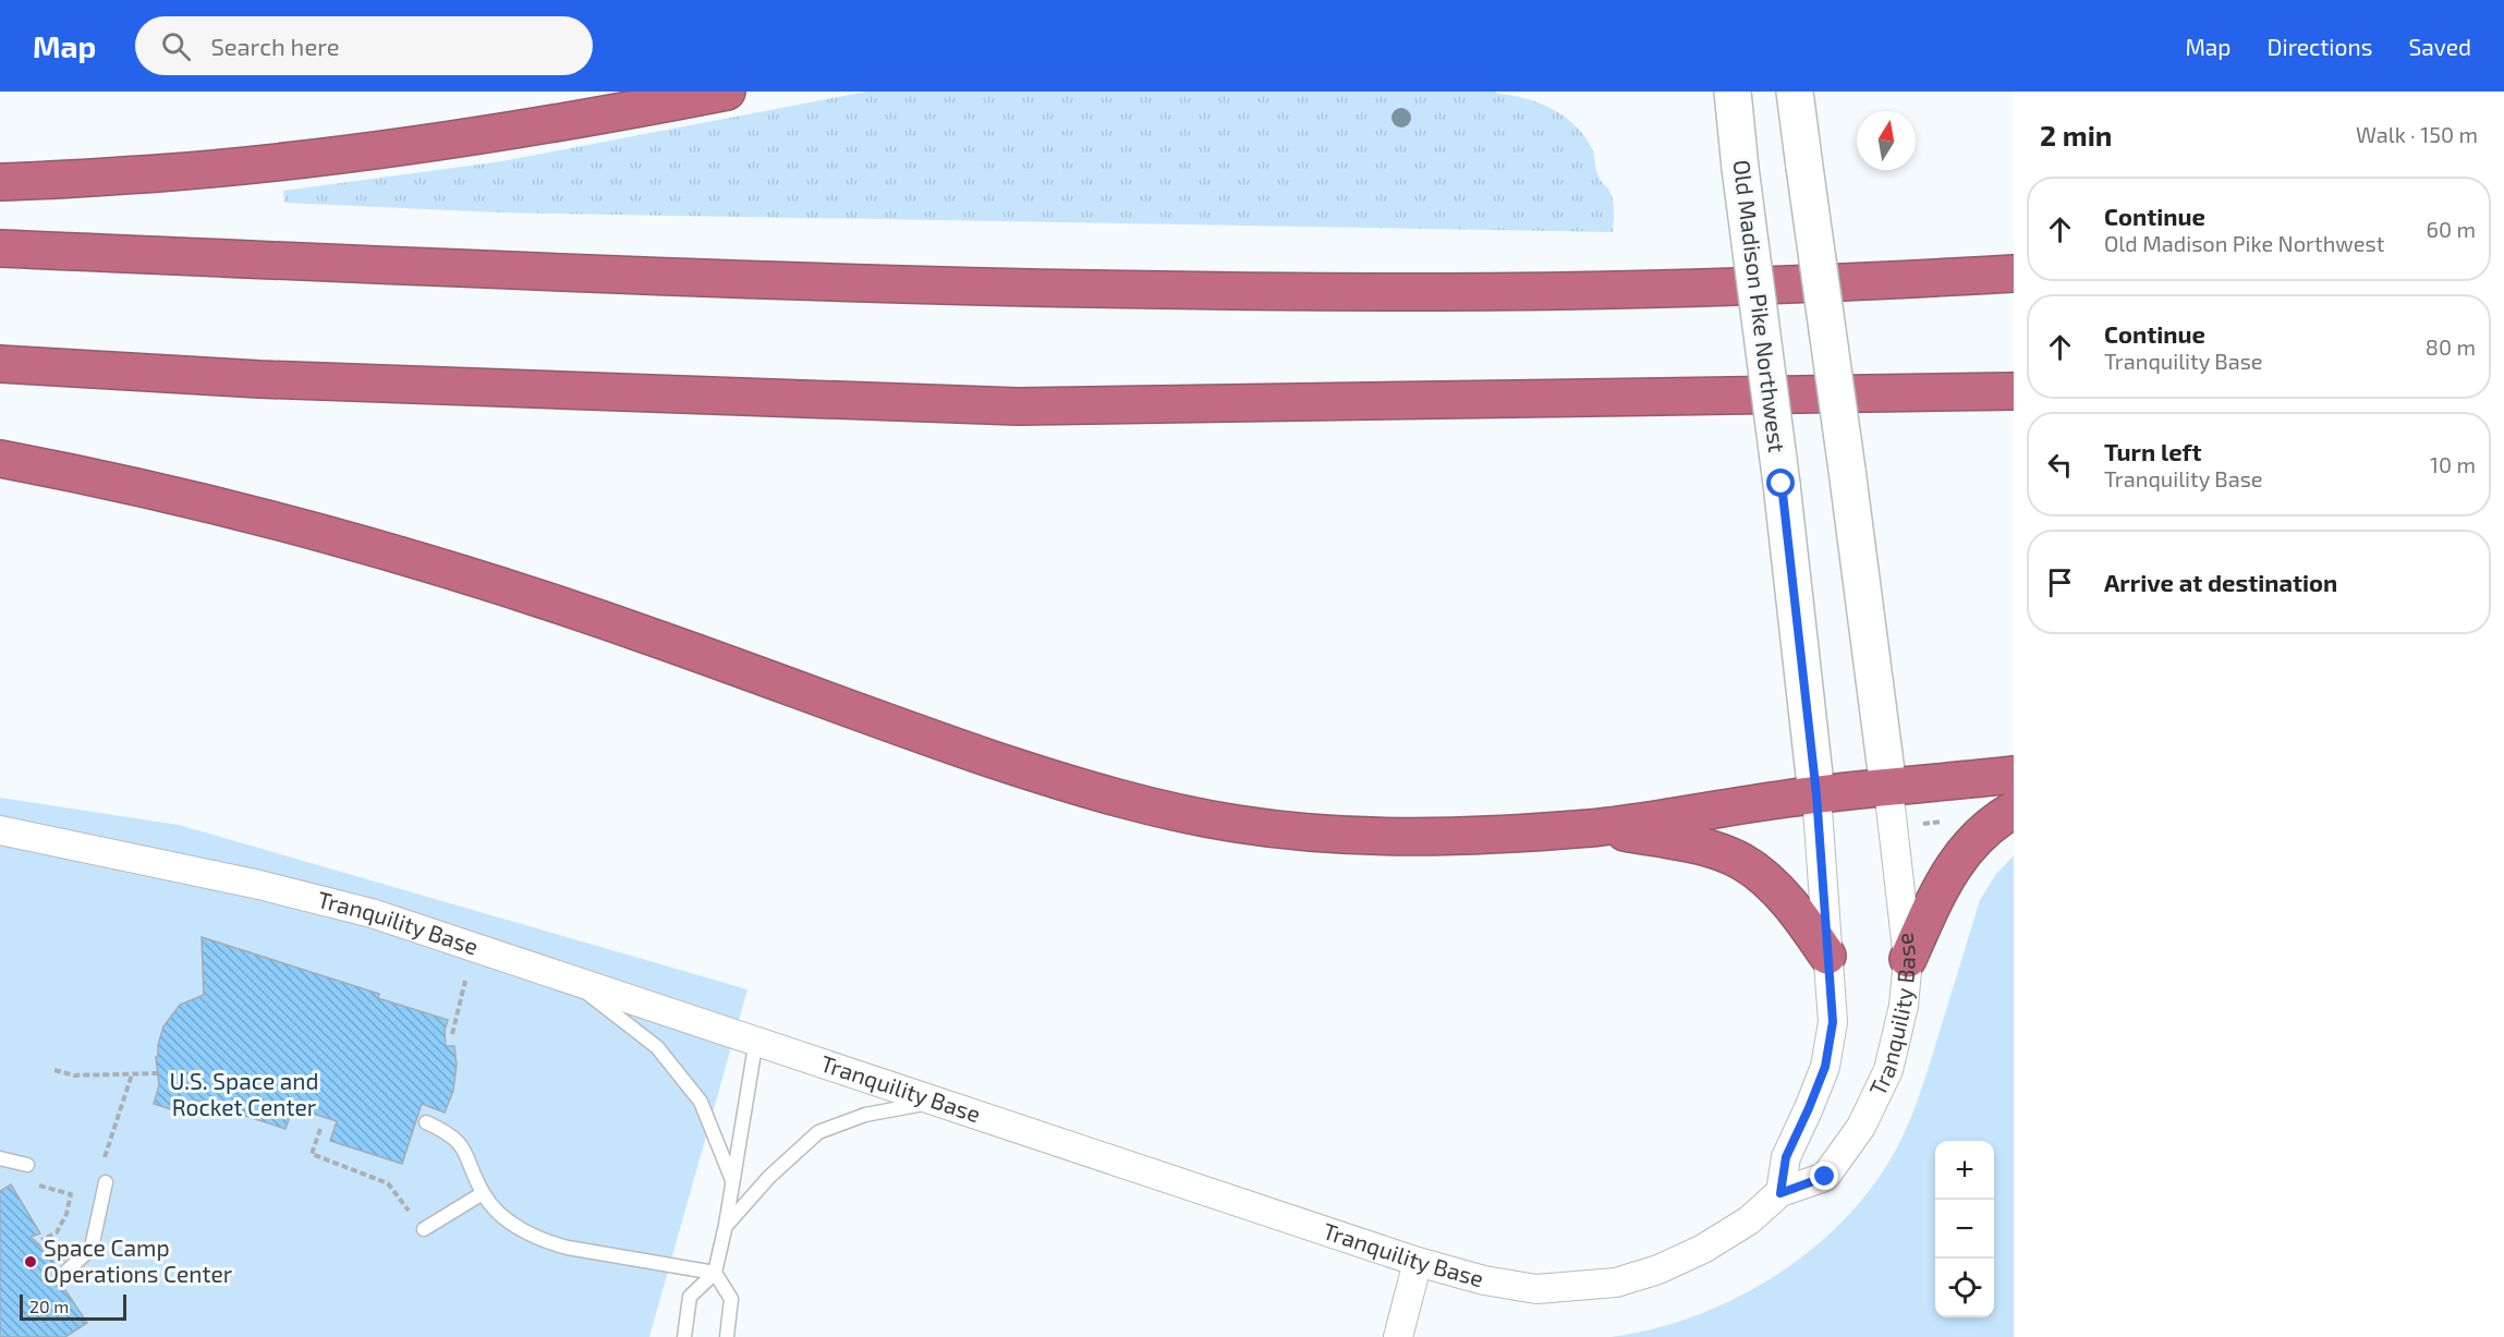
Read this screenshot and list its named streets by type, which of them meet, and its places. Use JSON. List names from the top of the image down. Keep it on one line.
{"streets":{"main road":["Old Madison Pike Northwest"],"street":["Tranquility Base"]},"parks":["U.S. Space and Rocket Center"],"places":["Space Camp Operations Center"],"scale_bar":"20 m","north":"top","page":{"header":"Map","search":"Search here","nav":["Map","Directions","Saved"],"heading":["2 min","Walk · 150 m"],"list":[["Continue","Old Madison Pike Northwest","60 m"],["Continue","Tranquility Base","80 m"],["Turn left","Tranquility Base","10 m"],"Arrive at destination"],"map_buttons":["+","−"],"scale":"20 m"}}
